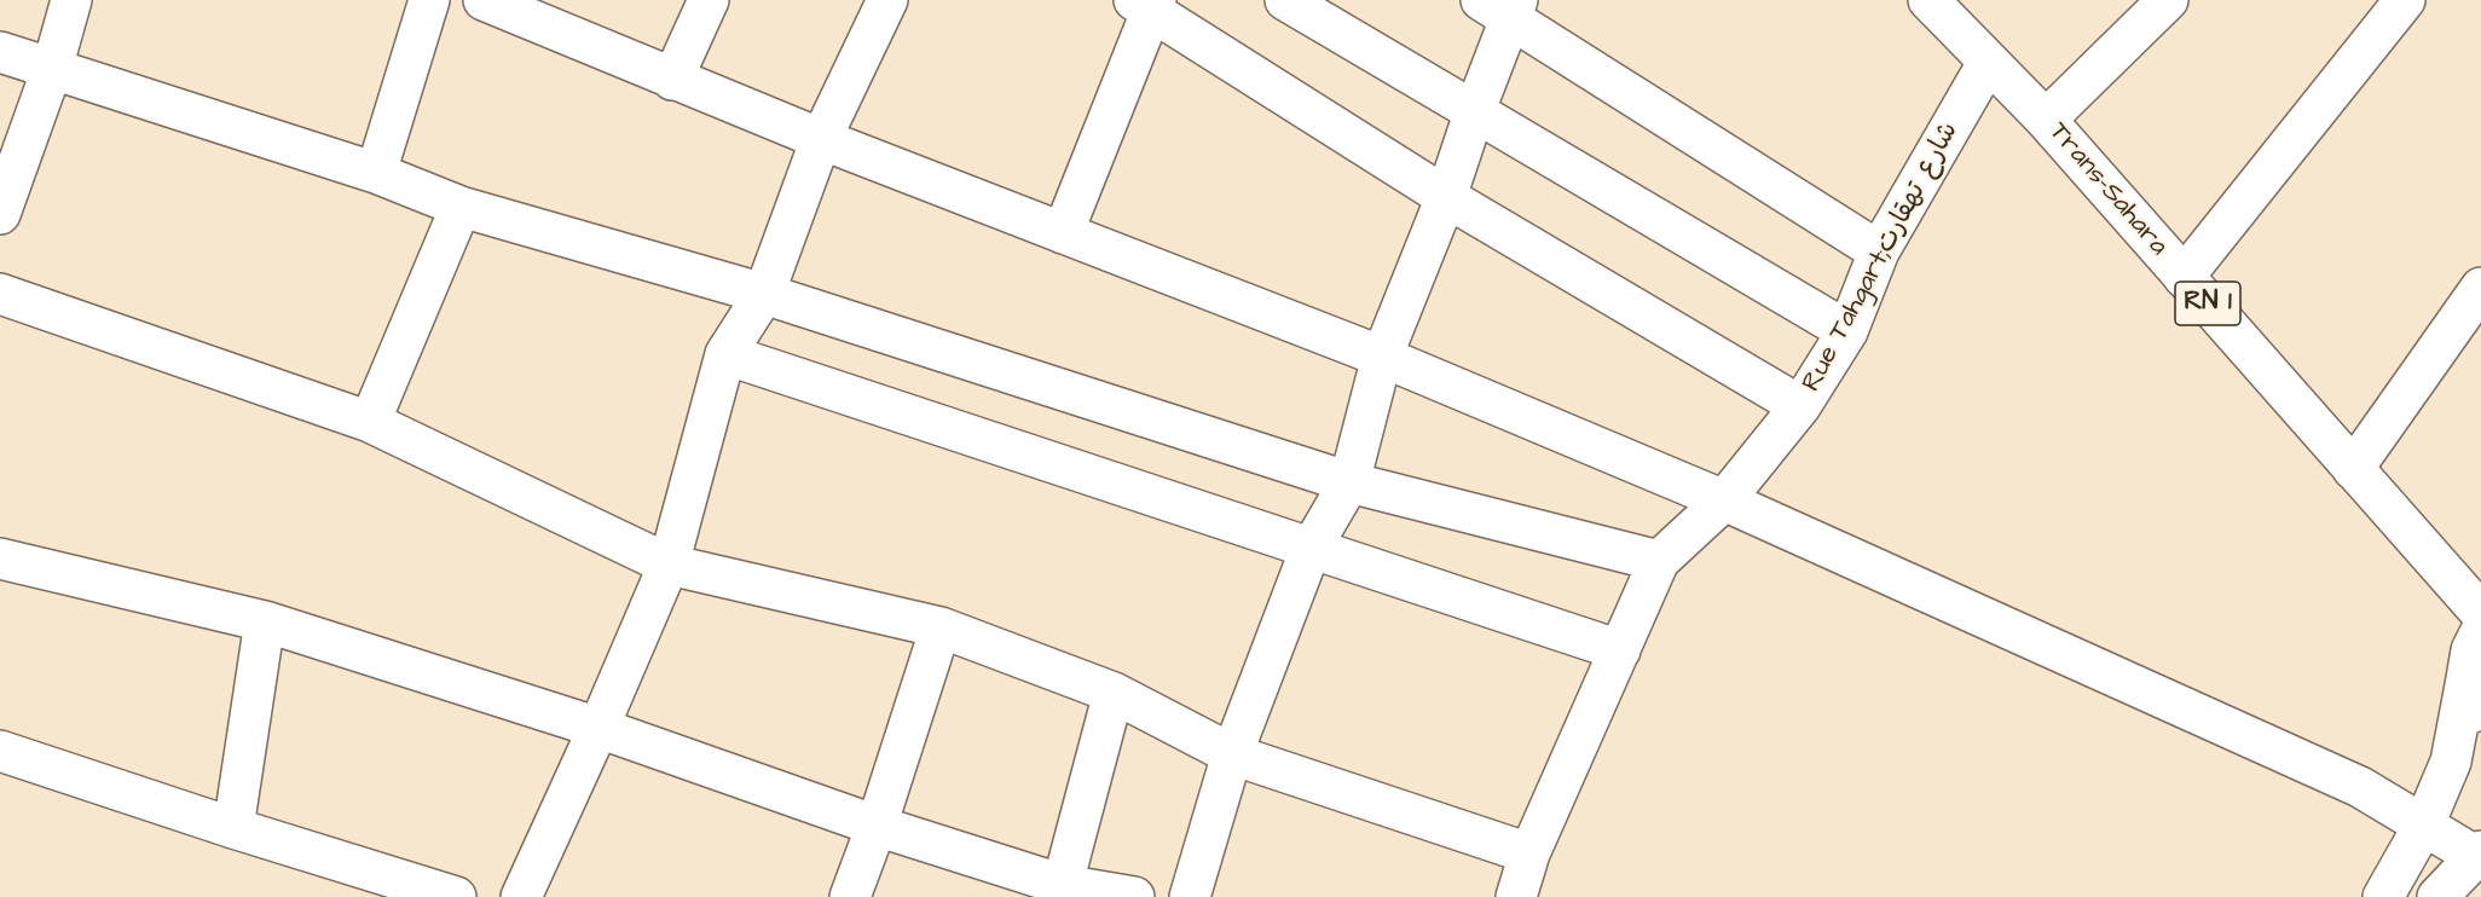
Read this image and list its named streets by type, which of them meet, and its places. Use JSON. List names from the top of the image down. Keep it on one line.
{"streets":{"street":["Trans-Sahara","Rue Tahgart;شارع تهقارت","RN 1"]},"crossings":[["Trans-Sahara","Rue Tahgart;شارع تهقارت"]]}
